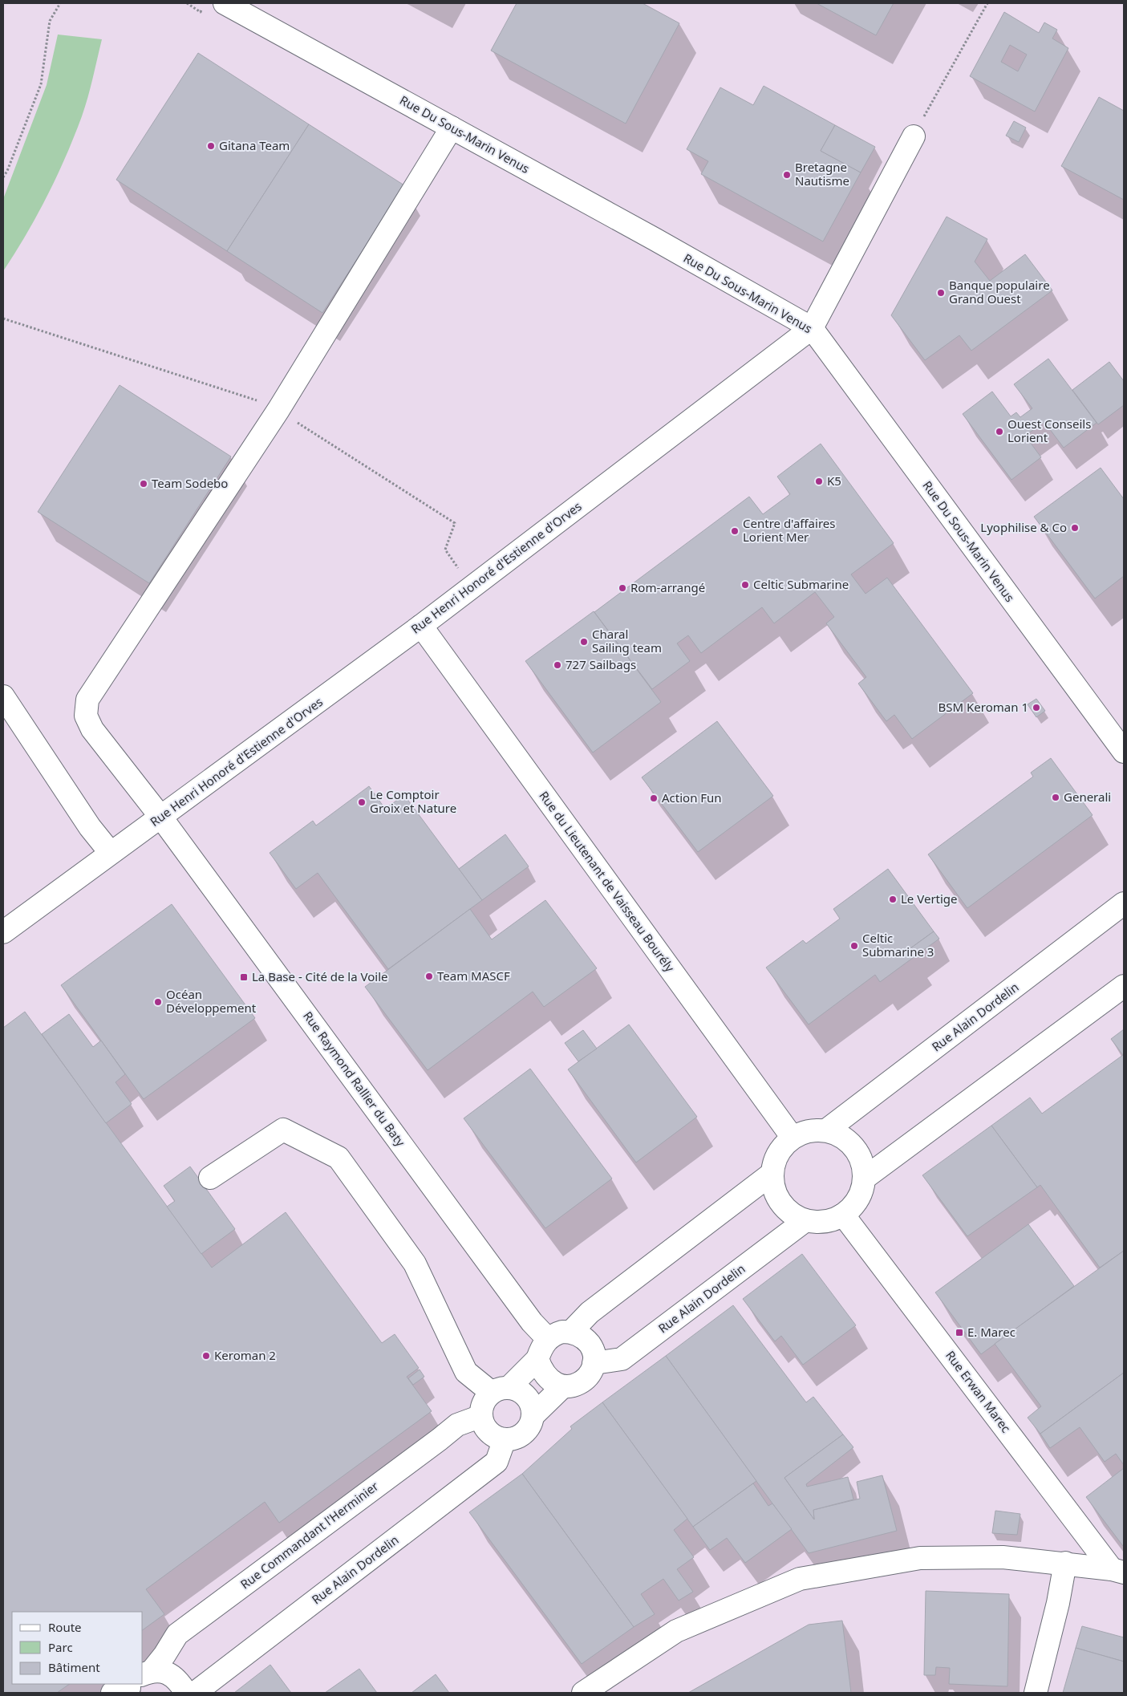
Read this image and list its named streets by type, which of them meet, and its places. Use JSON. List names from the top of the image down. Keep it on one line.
{"streets":{"street":["Rue Du Sous-Marin Venus","Rue Henri Honoré d'Estienne d'Orves","Rue du Lieutenant de Vaisseau Bourély","Rue Alain Dordelin","Rue Raymond Rallier du Baty","Rue Erwan Marec","Rue Commandant l'Herminier"]},"crossings":[["Rue Du Sous-Marin Venus","Rue Henri Honoré d'Estienne d'Orves"],["Rue Du Sous-Marin Venus","Rue Raymond Rallier du Baty"],["Rue Henri Honoré d'Estienne d'Orves","Rue du Lieutenant de Vaisseau Bourély"],["Rue Henri Honoré d'Estienne d'Orves","Rue Raymond Rallier du Baty"],["Rue du Lieutenant de Vaisseau Bourély","Rue Alain Dordelin"],["Rue du Lieutenant de Vaisseau Bourély","Rue Erwan Marec"],["Rue Alain Dordelin","Rue Raymond Rallier du Baty"],["Rue Alain Dordelin","Rue Erwan Marec"],["Rue Alain Dordelin","Rue Commandant l'Herminier"]],"places":{"other":["Gitana Team","Bretagne Nautisme","Banque populaire Grand Ouest","Ouest Conseils Lorient","K5","Team Sodebo","Lyophilise & Co","Centre d'affaires Lorient Mer","Celtic Submarine","Rom-arrangé","Charal Sailing team","727 Sailbags","BSM Keroman 1","Generali","Action Fun","Le Comptoir Groix et Nature","Le Vertige","Celtic Submarine 3","Team MASCF","Océan Développement","Keroman 2"],"transit":["La Base - Cité de la Voile","E. Marec"]},"legend":["Route","Parc","Bâtiment"]}
